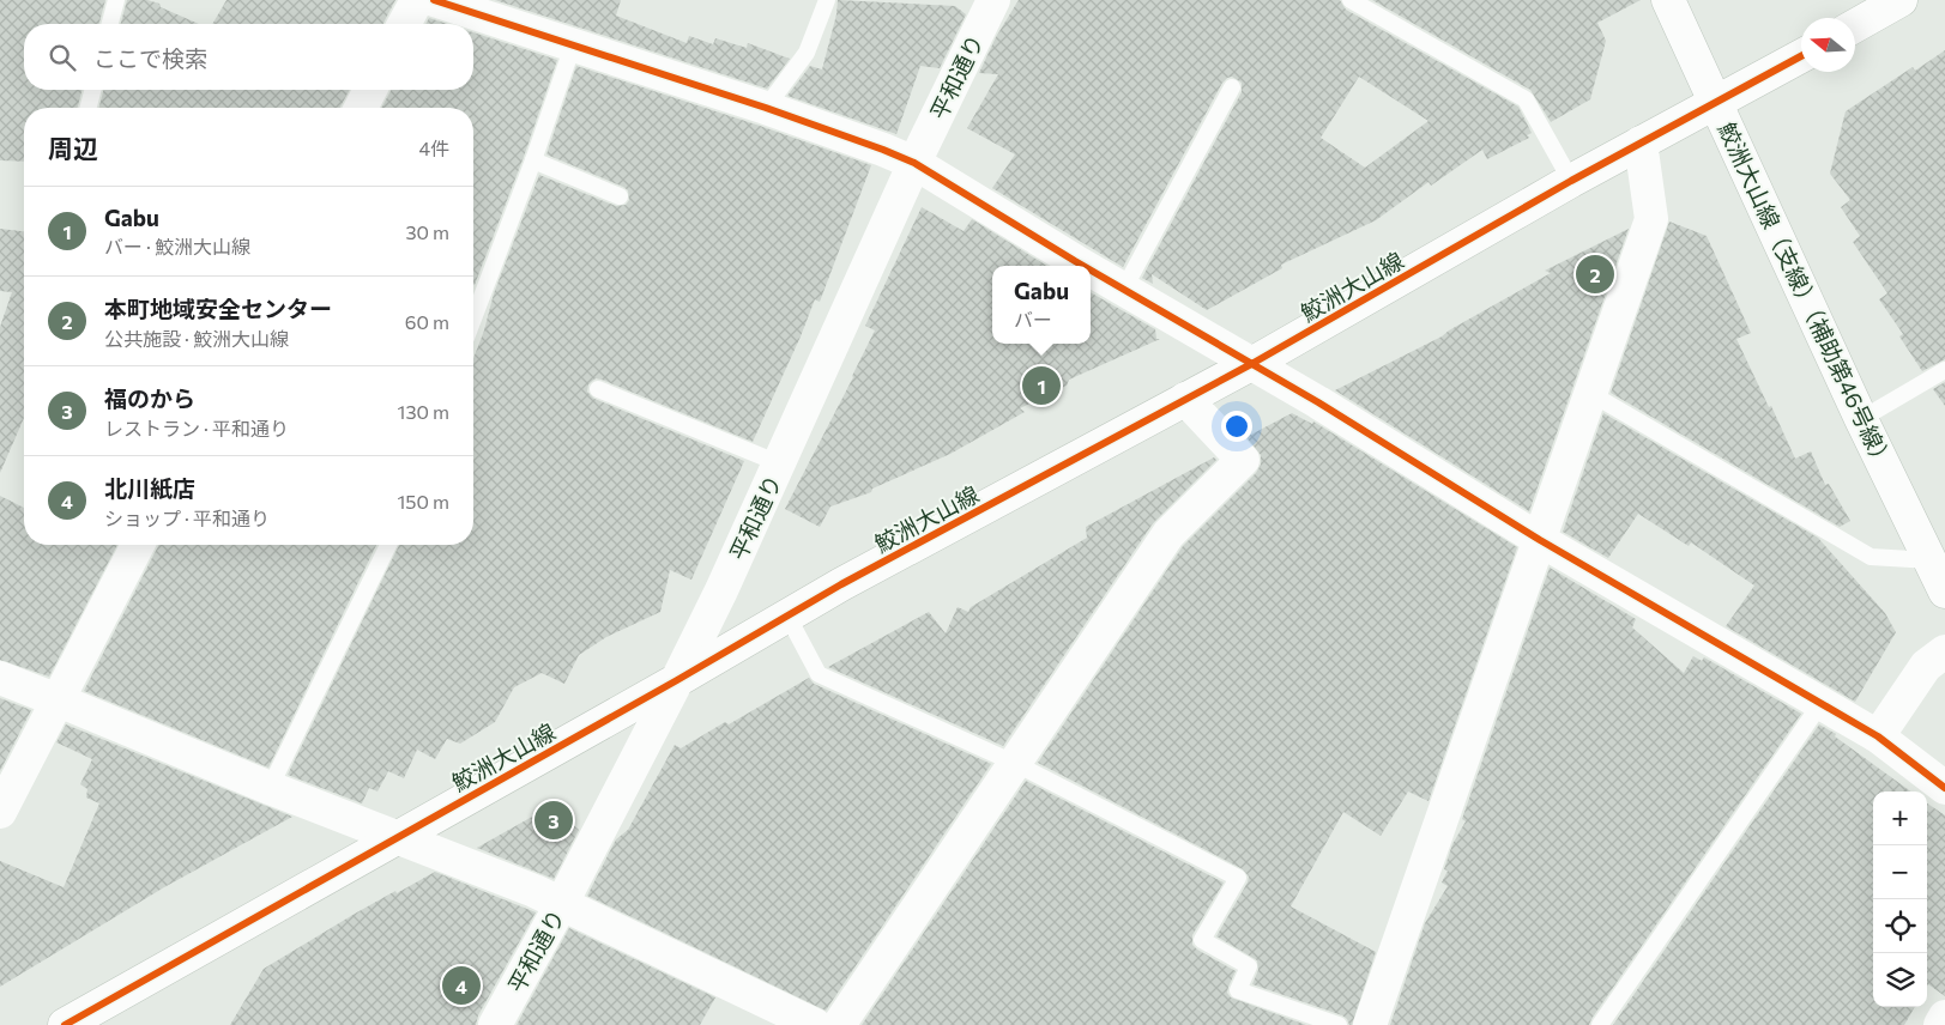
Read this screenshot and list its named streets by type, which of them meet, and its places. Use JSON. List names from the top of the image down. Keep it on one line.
{"streets":{"street":["平和通り","鮫洲大山線","鮫洲大山線（支線）（補助第46号線）"]},"crossings":[["平和通り","鮫洲大山線"],["鮫洲大山線","鮫洲大山線（支線）（補助第46号線）"]],"north":"left","page":{"search":"ここで検索","heading":["周辺","4件"],"list":[{"mark":"1","name":"Gabu","note":"バー · 鮫洲大山線","value":"30 m"},{"mark":"2","name":"本町地域安全センター","note":"公共施設 · 鮫洲大山線","value":"60 m"},{"mark":"3","name":"福のから","note":"レストラン · 平和通り","value":"130 m"},{"mark":"4","name":"北川紙店","note":"ショップ · 平和通り","value":"150 m"}],"pins":["2","1","3","4"],"popup":["Gabu","バー"],"map_buttons":["+","−"]}}
